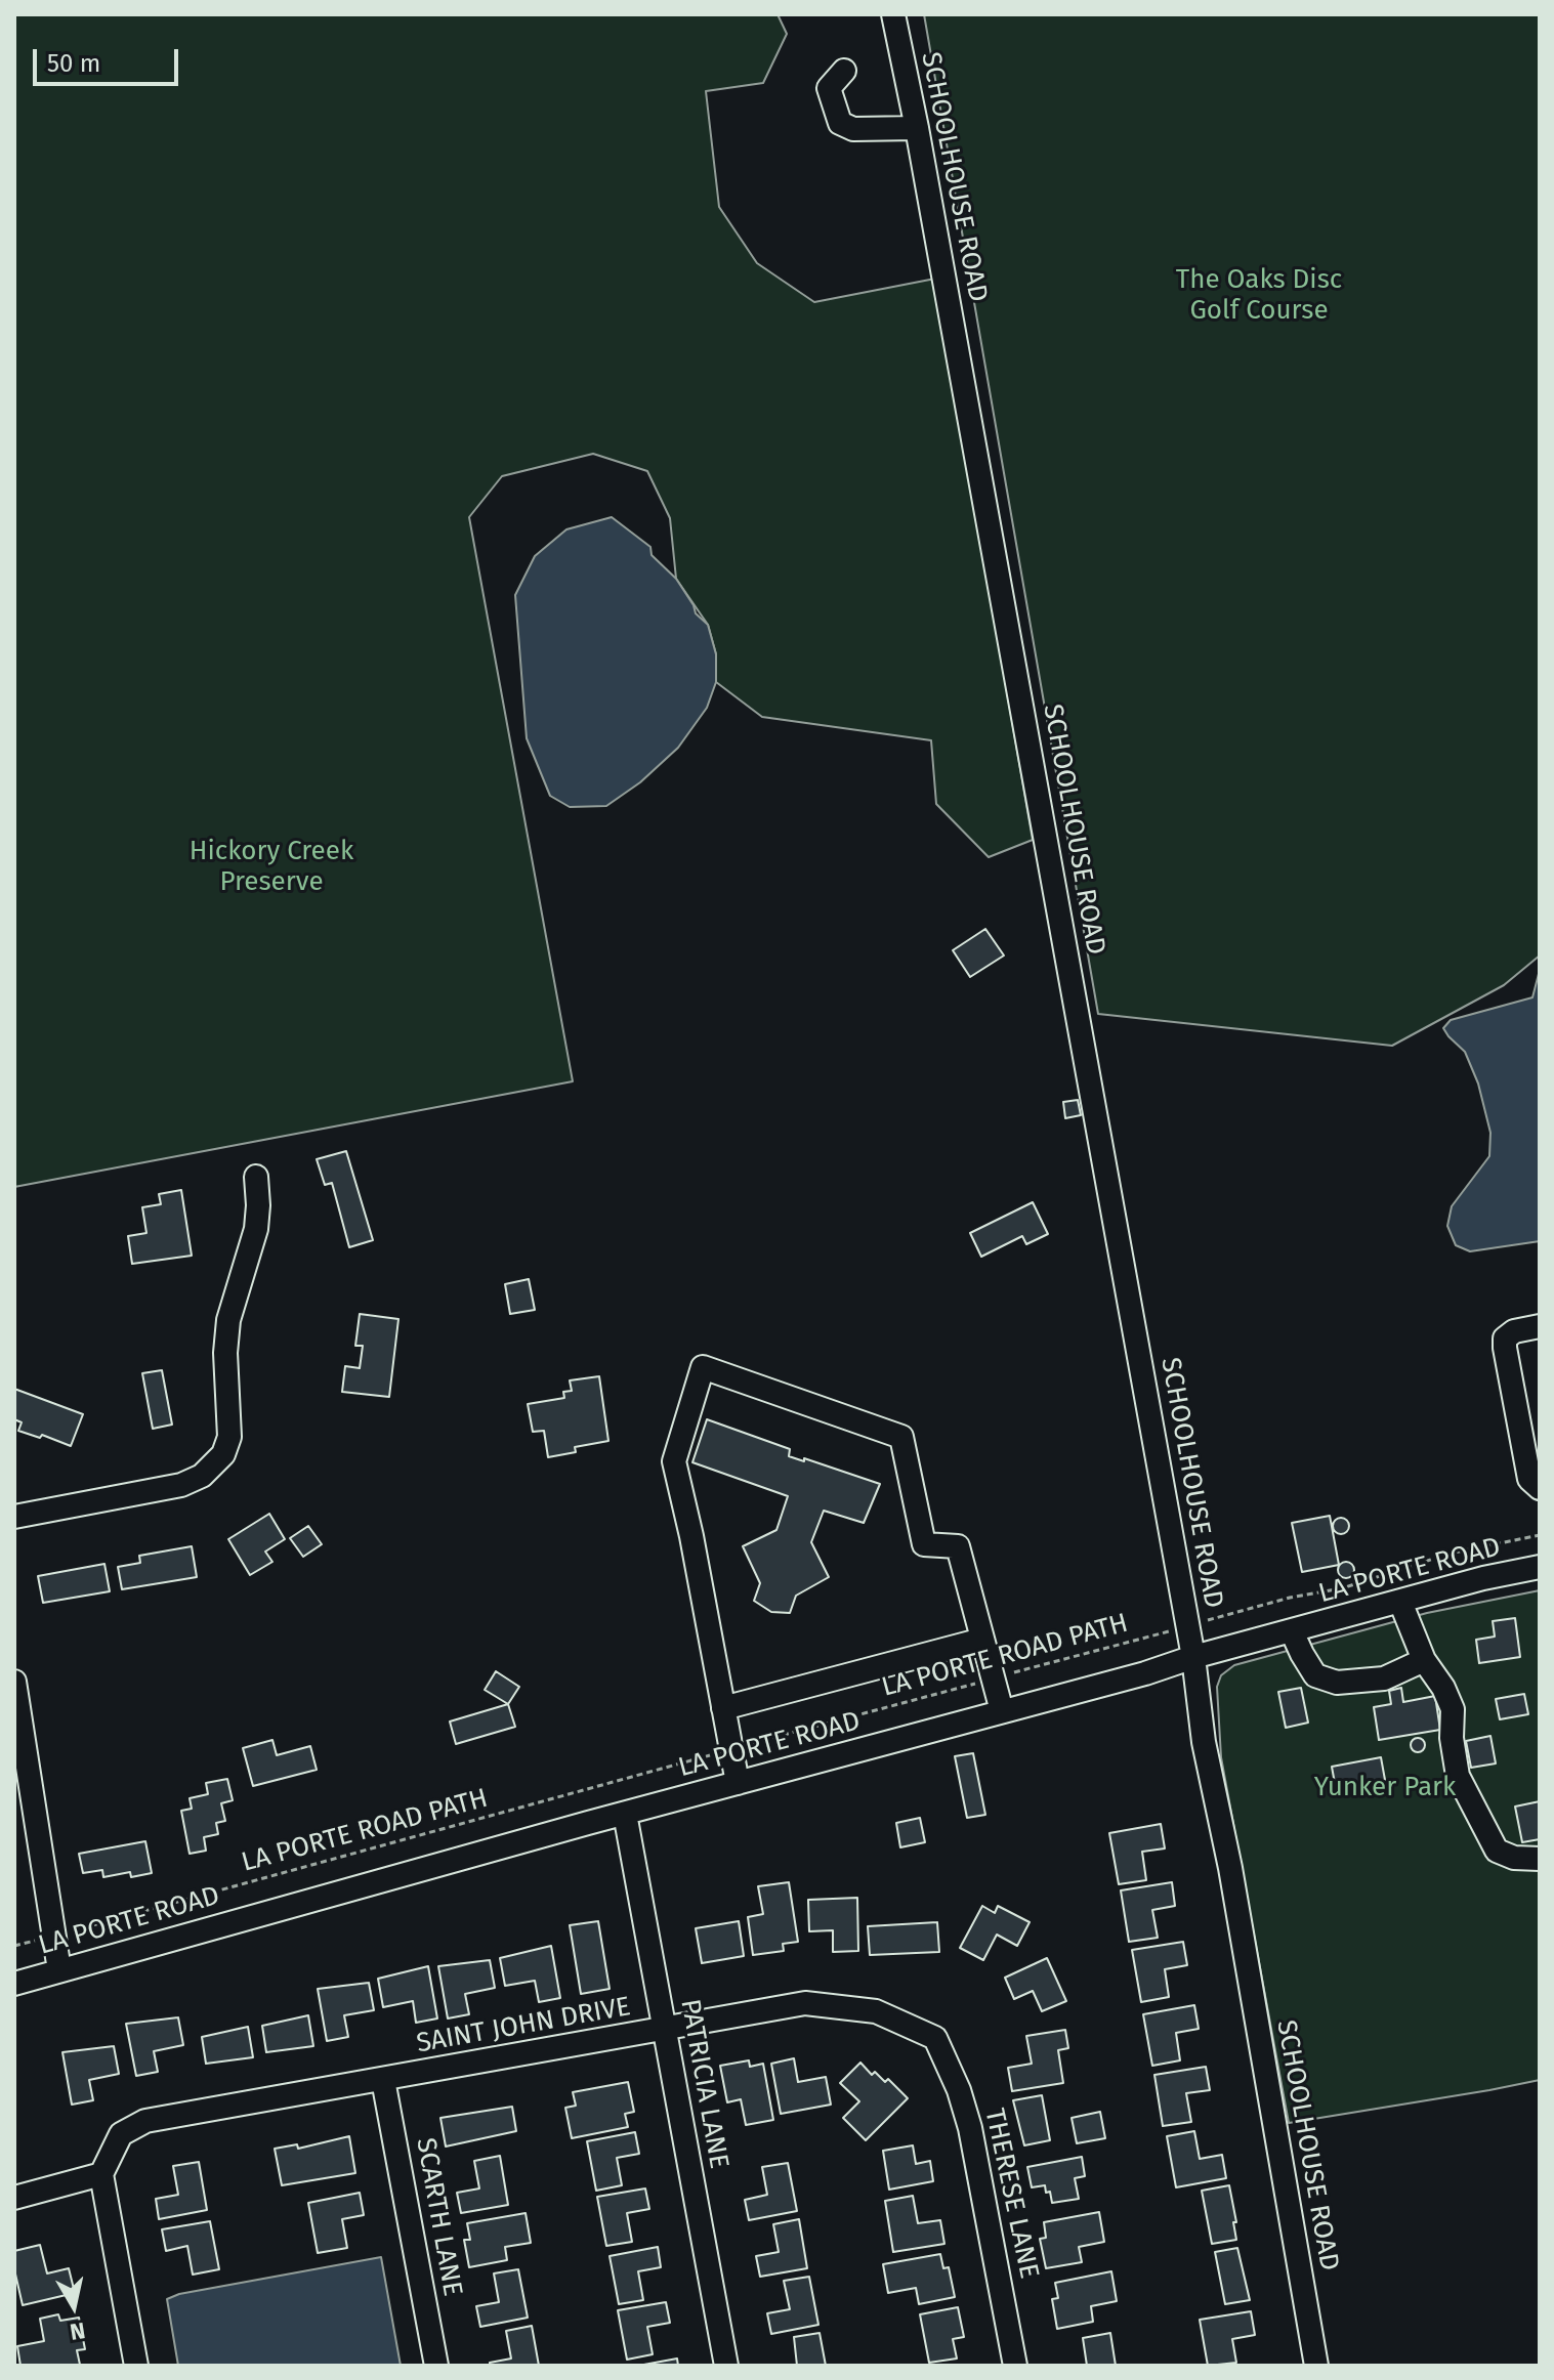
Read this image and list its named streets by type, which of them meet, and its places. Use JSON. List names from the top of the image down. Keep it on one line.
{"streets":{"street":["SCHOOLHOUSE ROAD","LA PORTE ROAD","SAINT JOHN DRIVE","PATRICIA LANE","THERESE LANE","SCARTH LANE"],"path":["LA PORTE ROAD PATH"]},"crossings":[["SCHOOLHOUSE ROAD","LA PORTE ROAD"],["SCHOOLHOUSE ROAD","LA PORTE ROAD PATH"],["LA PORTE ROAD","PATRICIA LANE"],["SAINT JOHN DRIVE","PATRICIA LANE"],["SAINT JOHN DRIVE","THERESE LANE"],["SAINT JOHN DRIVE","SCARTH LANE"]],"parks":["The Oaks Disc Golf Course","Hickory Creek Preserve","Yunker Park"],"scale_bar":"50 m","north":"bottom"}
